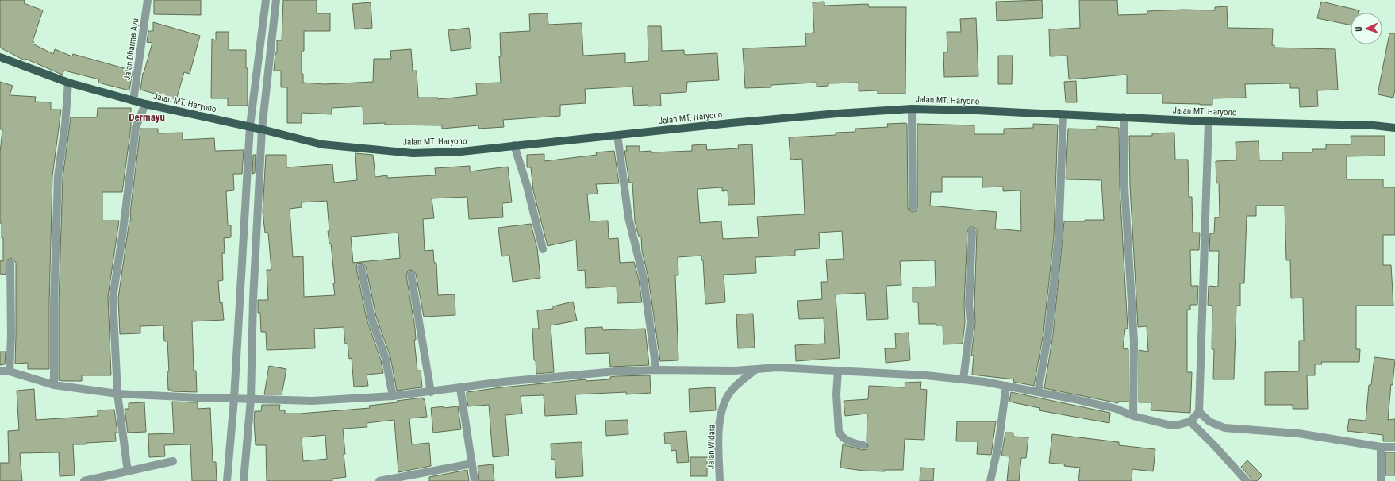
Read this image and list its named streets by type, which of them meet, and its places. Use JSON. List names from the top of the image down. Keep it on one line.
{"streets":{"main road":["Jalan MT. Haryono"],"street":["Jalan Dharma Ayu","Jalan Widara"]},"crossings":[["Jalan Dharma Ayu","Jalan MT. Haryono"]],"districts":["Dermayu"],"north":"left"}
